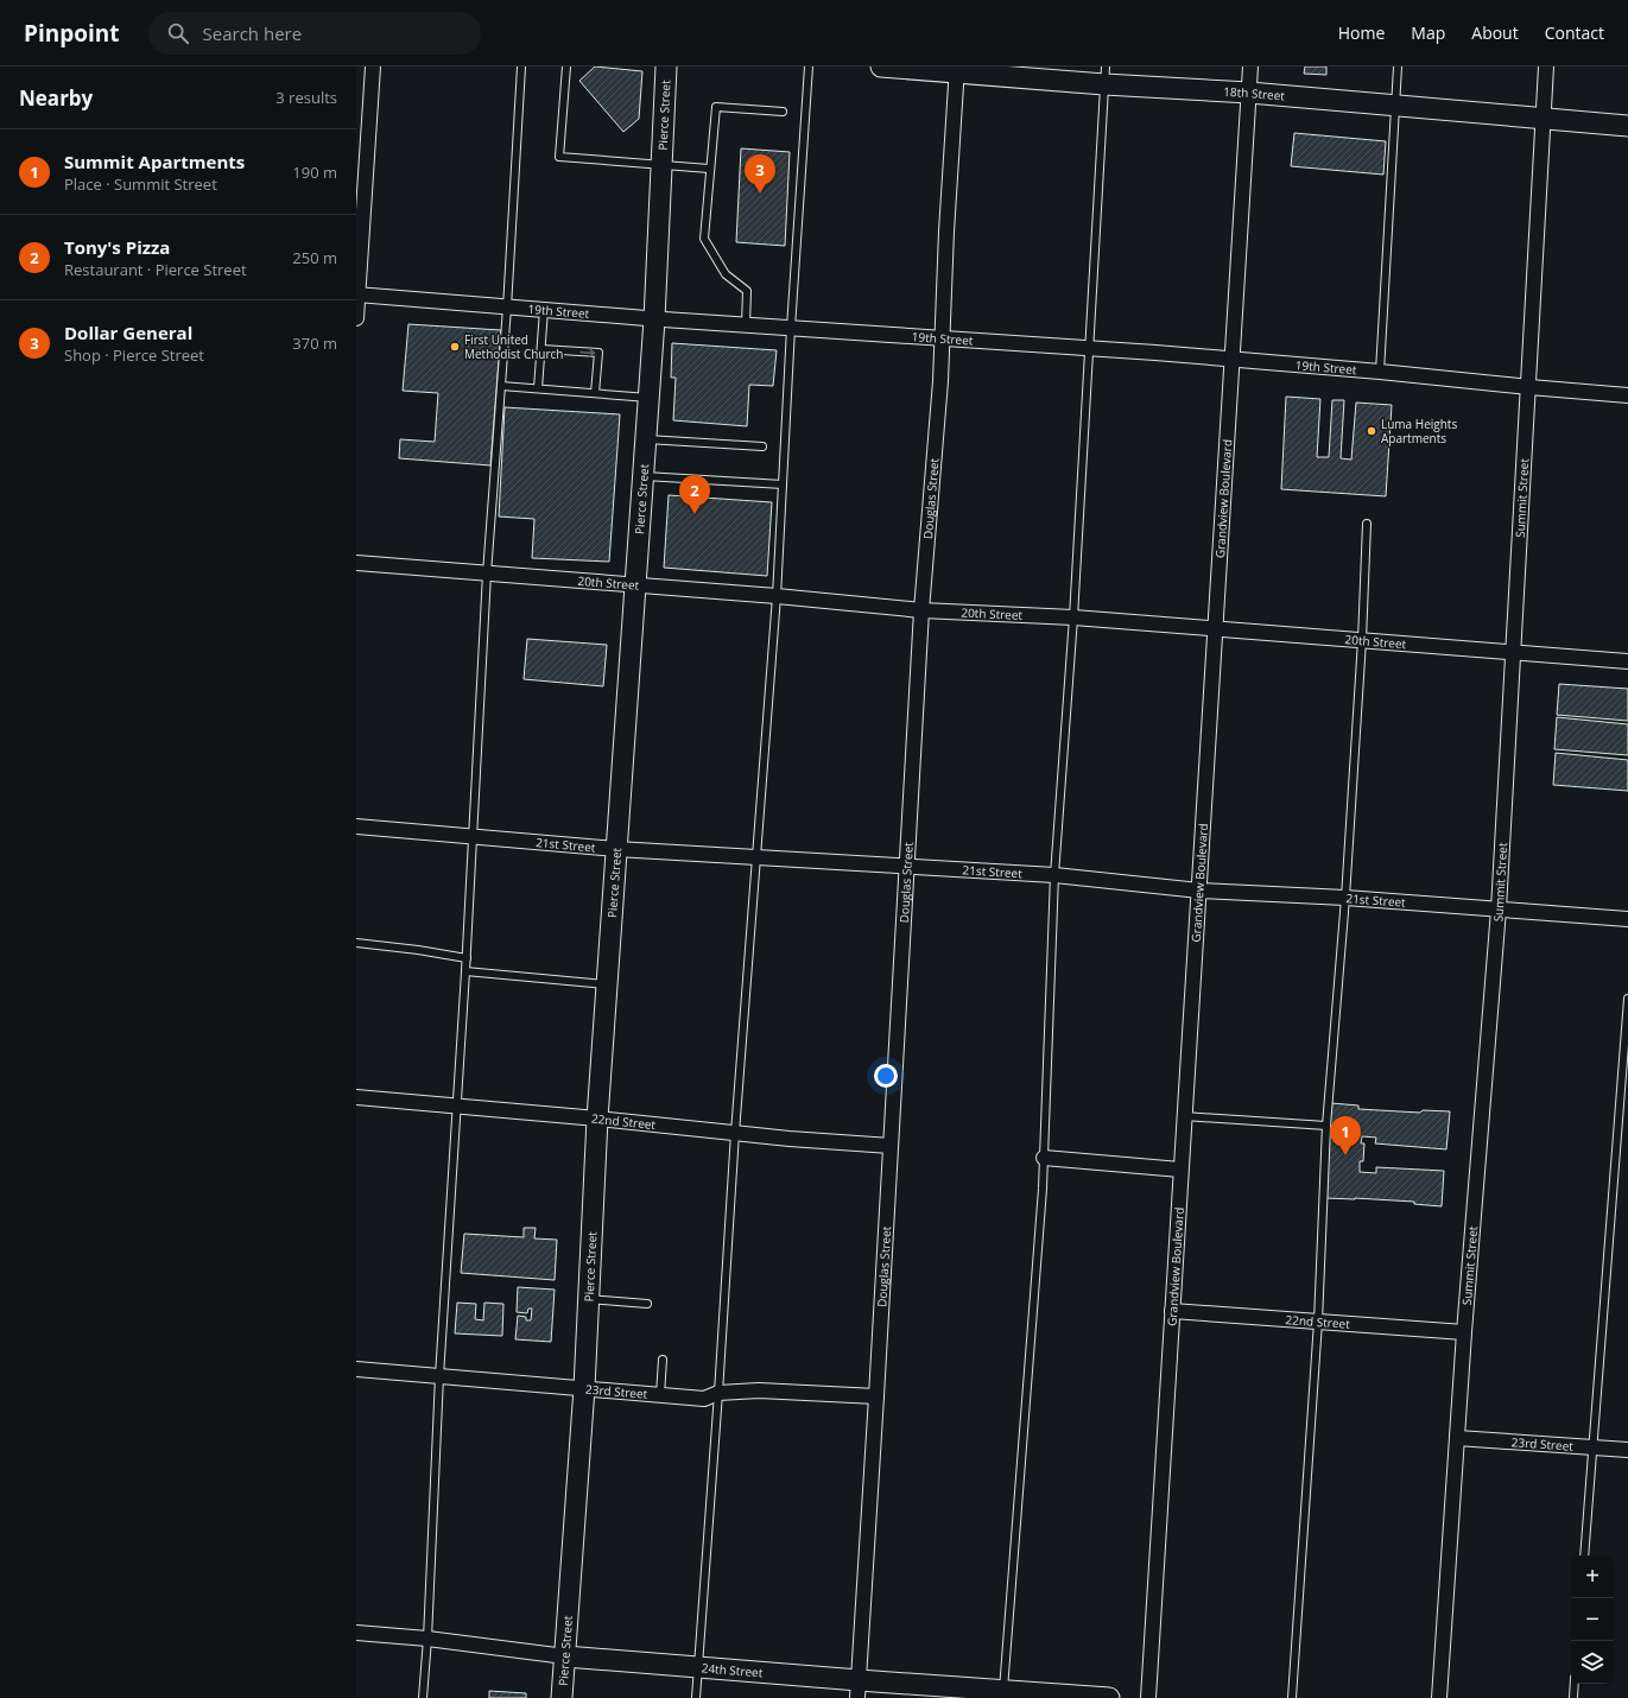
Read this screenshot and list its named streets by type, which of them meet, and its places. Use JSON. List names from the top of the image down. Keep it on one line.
{"streets":{"main road":["18th Street","Pierce Street","24th Street"],"street":["19th Street","Douglas Street","Grandview Boulevard","Summit Street","20th Street","21st Street","22nd Street","23rd Street"]},"crossings":[["18th Street","Douglas Street"],["18th Street","Grandview Boulevard"],["18th Street","Summit Street"],["Pierce Street","19th Street"],["Pierce Street","20th Street"],["Pierce Street","21st Street"],["Pierce Street","22nd Street"],["Pierce Street","23rd Street"],["Pierce Street","24th Street"],["19th Street","Douglas Street"],["19th Street","Grandview Boulevard"],["19th Street","Summit Street"],["Douglas Street","20th Street"],["Douglas Street","21st Street"],["Douglas Street","22nd Street"],["Douglas Street","23rd Street"],["Douglas Street","24th Street"],["Grandview Boulevard","20th Street"],["Grandview Boulevard","21st Street"],["Grandview Boulevard","22nd Street"],["Summit Street","20th Street"],["Summit Street","21st Street"],["Summit Street","22nd Street"],["Summit Street","23rd Street"]],"places":["First United Methodist Church","Luma Heights Apartments"],"page":{"header":"Pinpoint","search":"Search here","nav":["Home","Map","About","Contact"],"heading":["Nearby","3 results"],"list":[{"mark":"1","name":"Summit Apartments","note":"Place · Summit Street","value":"190 m"},{"mark":"2","name":"Tony's Pizza","note":"Restaurant · Pierce Street","value":"250 m"},{"mark":"3","name":"Dollar General","note":"Shop · Pierce Street","value":"370 m"}],"pins":["3","2","1"],"map_buttons":["+","−"]}}
